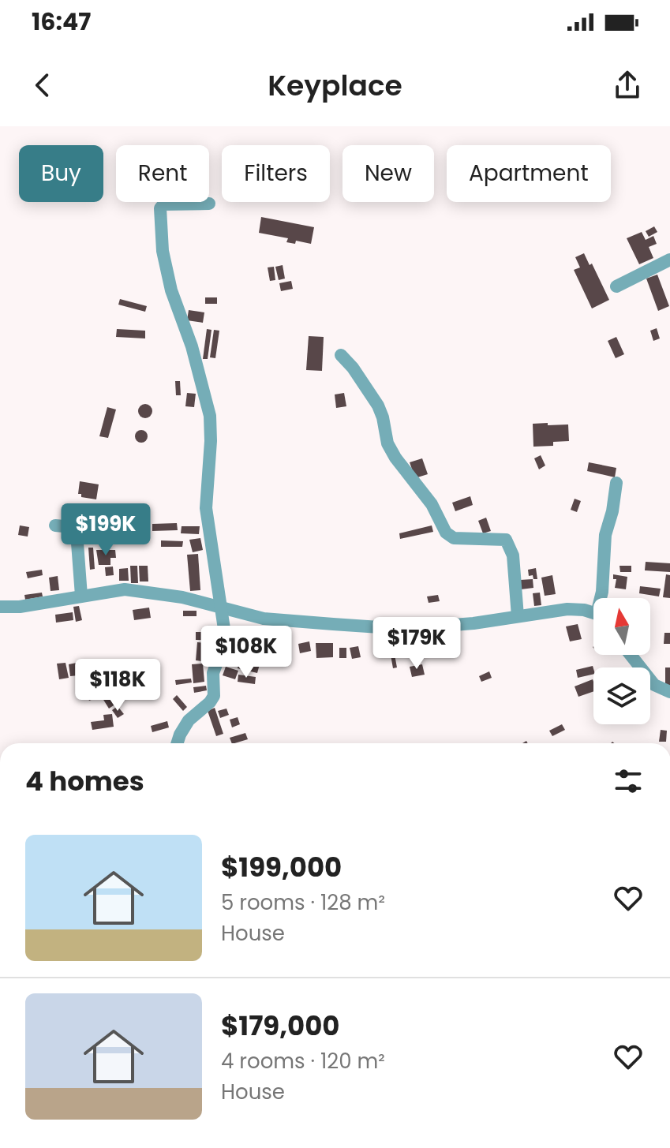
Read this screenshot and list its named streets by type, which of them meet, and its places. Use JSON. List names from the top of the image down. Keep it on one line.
{"north":"top","page":{"status":"16:47","header":"Keyplace","chip":["Buy","Rent","Filters","New","Apartment"],"price":["$199K","$179K","$108K","$118K"],"heading":"4 homes","list":[{"name":"$199,000","note":"5 rooms · 128 m² · House"},{"name":"$179,000","note":"4 rooms · 120 m² · House"}]}}
